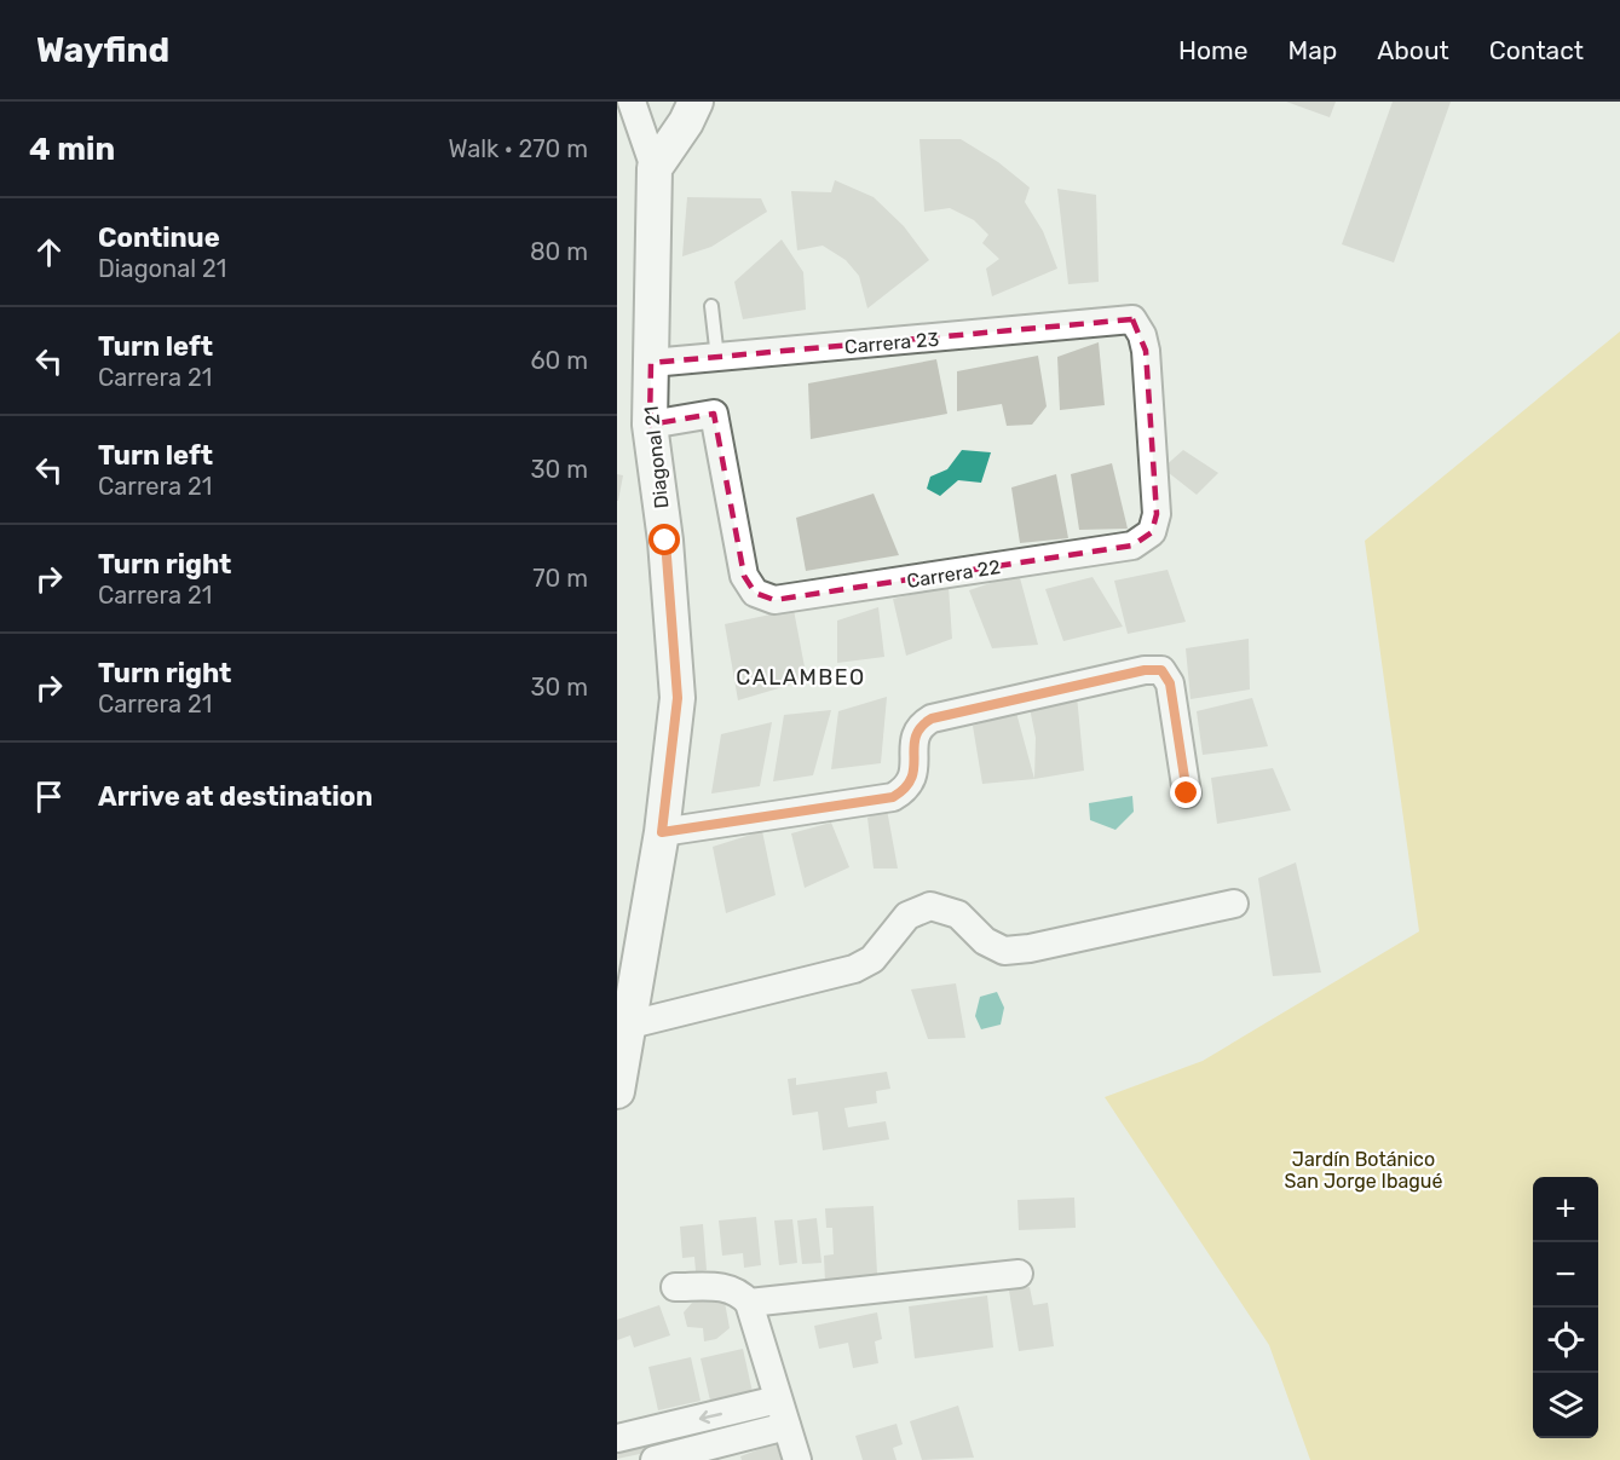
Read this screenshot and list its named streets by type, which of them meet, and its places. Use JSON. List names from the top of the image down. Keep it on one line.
{"streets":{"street":["Carrera 23","Diagonal 21","Carrera 22"]},"crossings":[["Carrera 23","Diagonal 21"],["Carrera 23","Carrera 22"],["Diagonal 21","Carrera 22"]],"districts":["CALAMBEO"],"parks":["Jardín Botánico San Jorge Ibagué"],"page":{"header":"Wayfind","nav":["Home","Map","About","Contact"],"heading":["4 min","Walk · 270 m"],"list":[["Continue","Diagonal 21","80 m"],["Turn left","Carrera 21","60 m"],["Turn left","Carrera 21","30 m"],["Turn right","Carrera 21","70 m"],["Turn right","Carrera 21","30 m"],"Arrive at destination"],"map_buttons":["+","−"]}}
